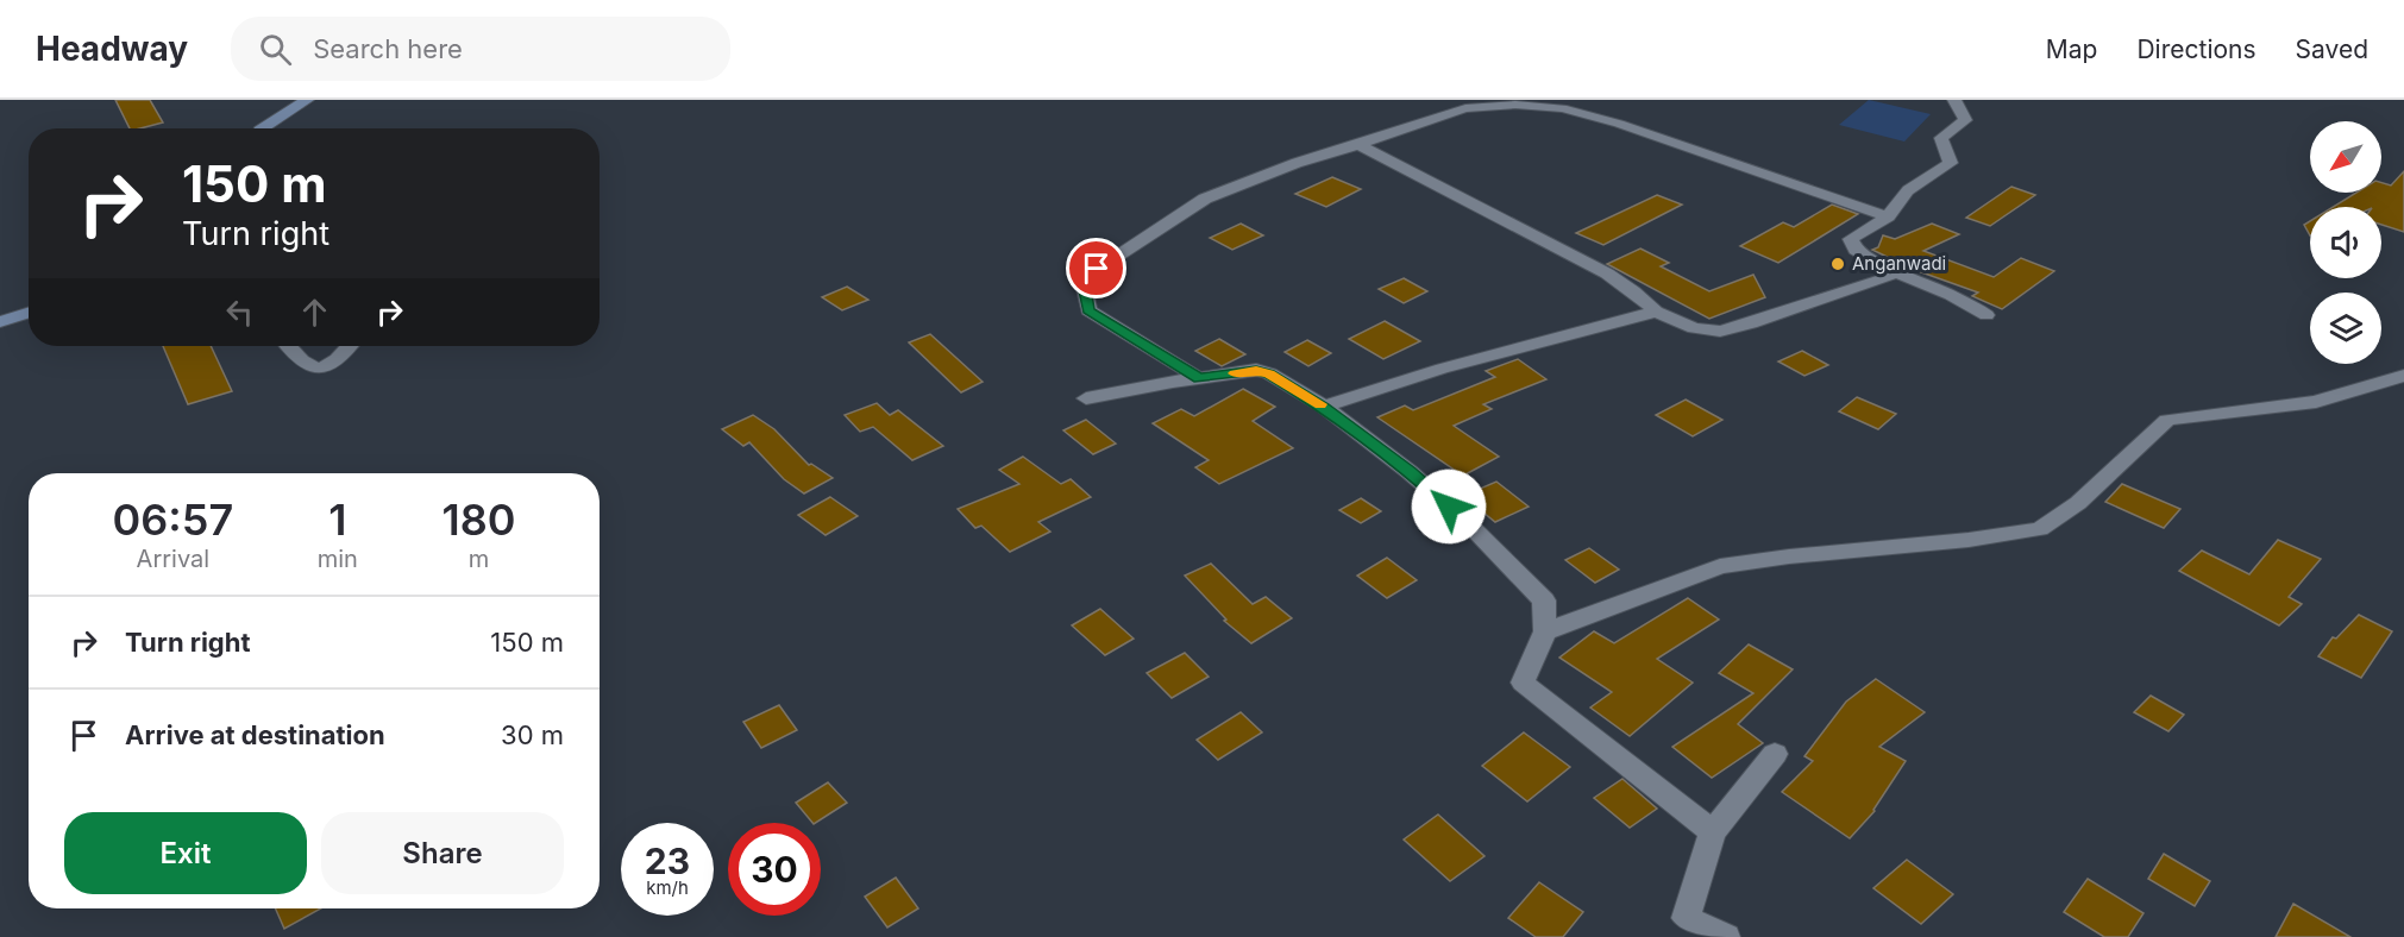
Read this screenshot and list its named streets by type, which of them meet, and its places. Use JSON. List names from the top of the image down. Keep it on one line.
{"places":["Anganwadi"],"north":"bottom left","page":{"header":"Headway","search":"Search here","nav":["Map","Directions","Saved"],"turn":["150 m","Turn right"],"eta":["06:57","Arrival","1","min","180","m"],"list":[{"name":"Turn right","value":"150 m"},{"name":"Arrive at destination","value":"30 m"}],"buttons":["Exit","Share"],"speed":"23 km/h","limit":"30"}}
